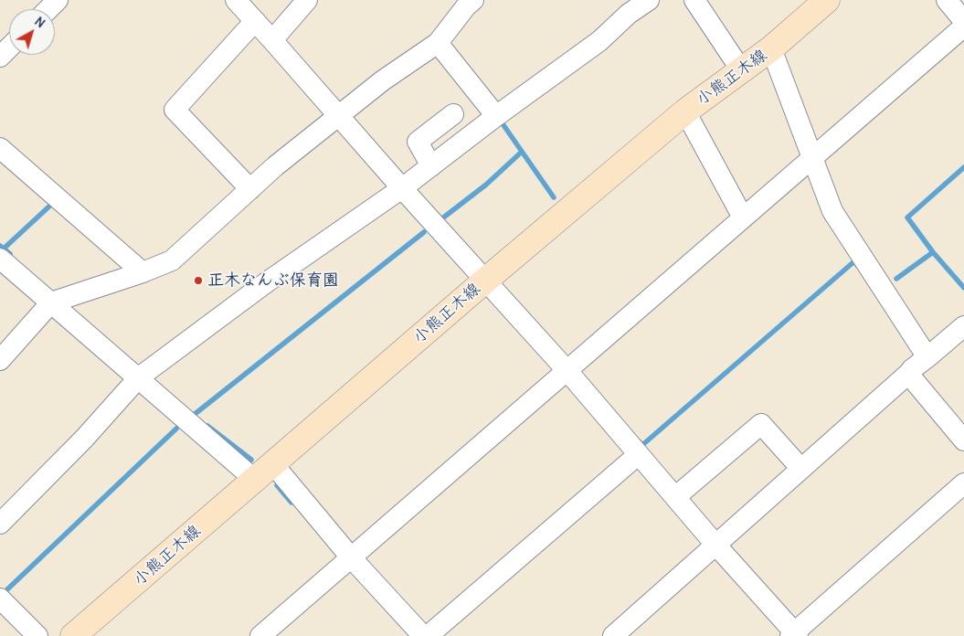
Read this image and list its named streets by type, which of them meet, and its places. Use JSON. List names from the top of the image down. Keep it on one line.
{"streets":{"main road":["小熊正木線"]},"places":["正木なんぶ保育園"],"north":"top right"}
